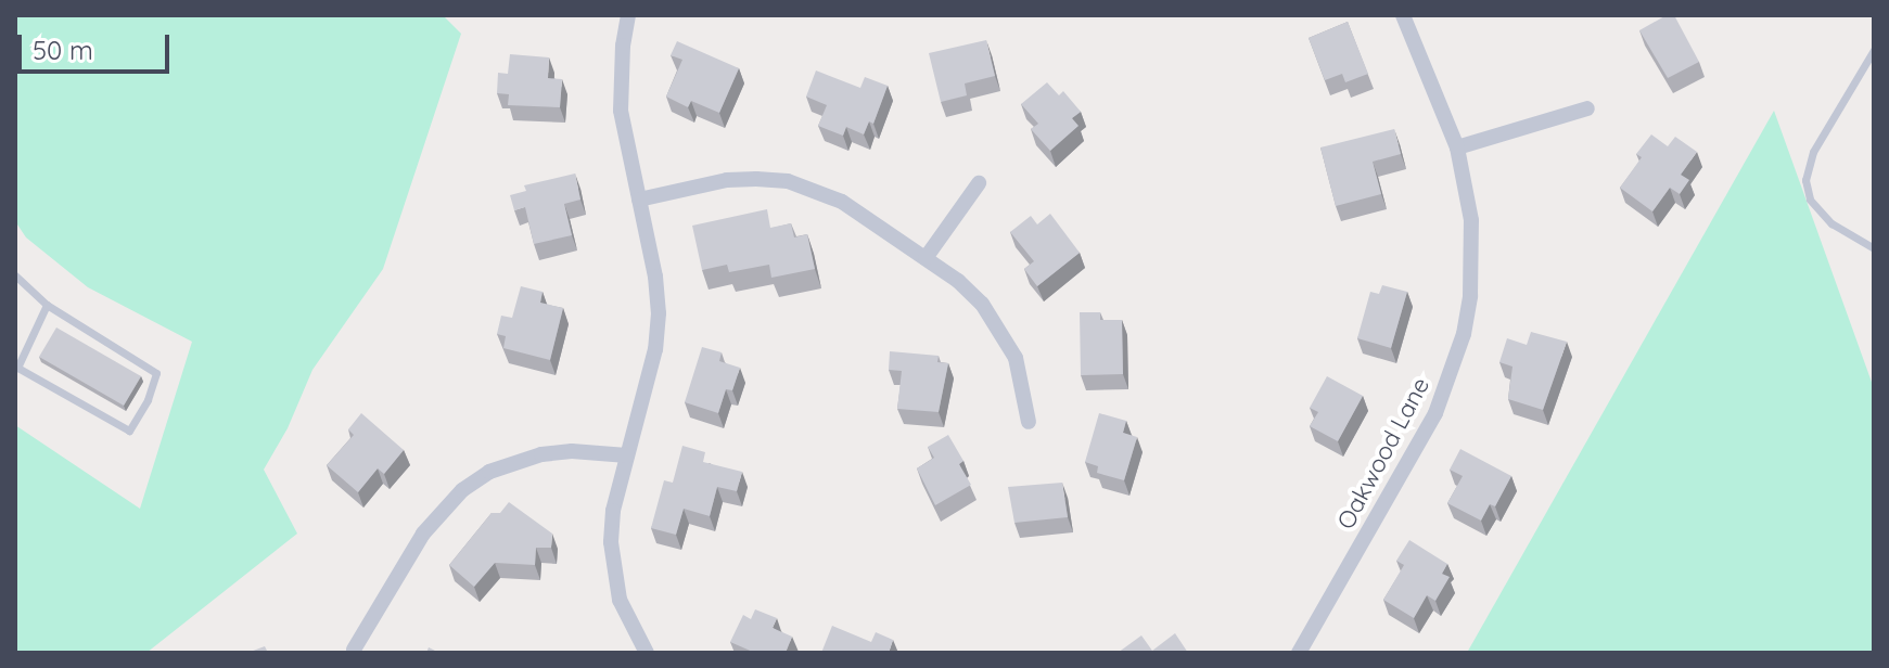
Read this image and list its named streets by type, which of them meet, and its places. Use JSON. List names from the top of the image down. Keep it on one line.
{"streets":{"street":["Oakwood Lane"]},"scale_bar":"50 m"}
